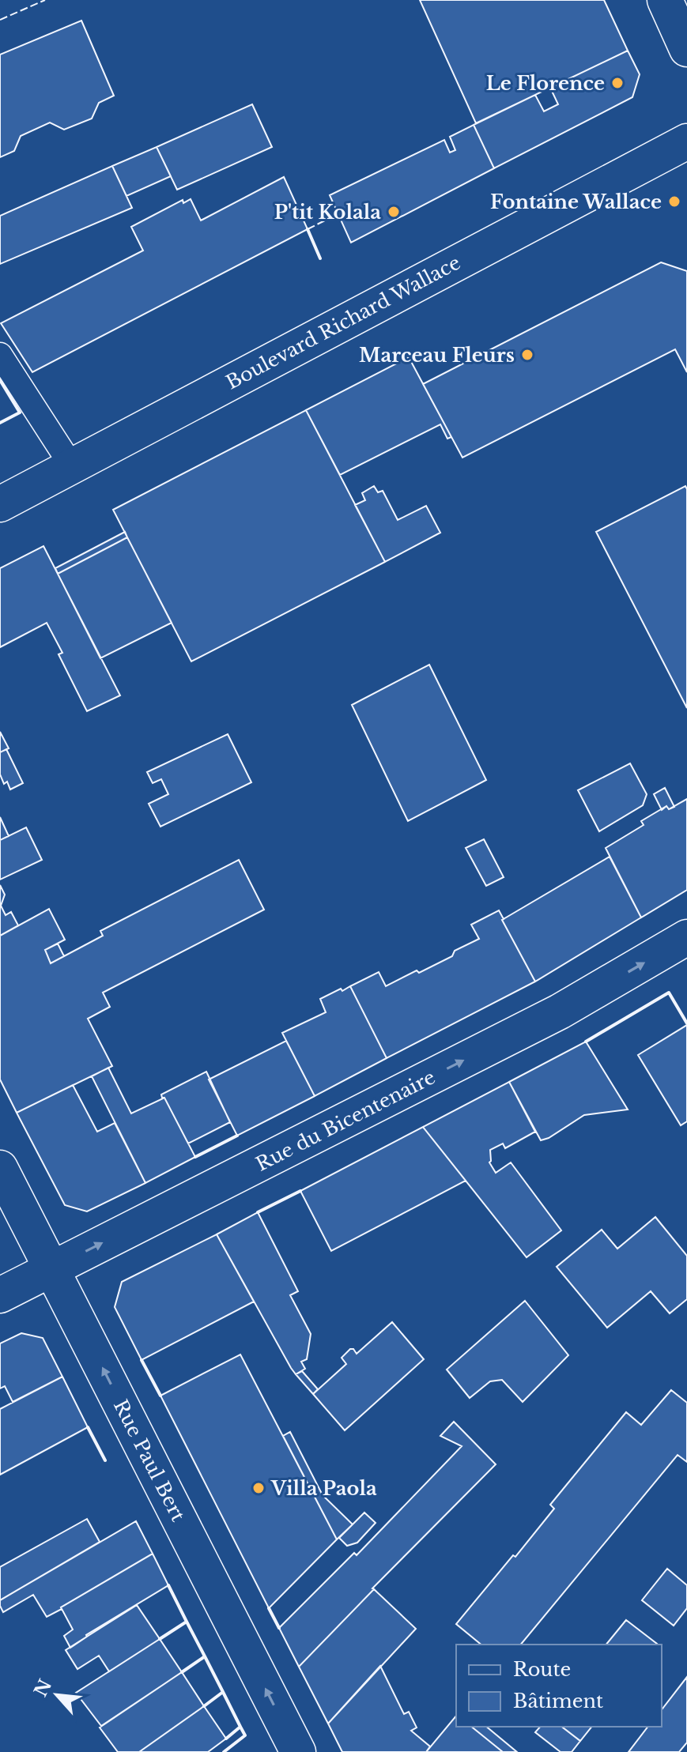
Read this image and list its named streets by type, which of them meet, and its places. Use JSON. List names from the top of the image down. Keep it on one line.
{"streets":{"street":["Boulevard Richard Wallace","Rue du Bicentenaire","Rue Paul Bert"]},"crossings":[["Rue du Bicentenaire","Rue Paul Bert"]],"one_way":["Rue du Bicentenaire","Rue Paul Bert"],"places":["Le Florence","Fontaine Wallace","P'tit Kolala","Marceau Fleurs","Villa Paola"],"legend":["Route","Bâtiment"],"north":"top left"}
